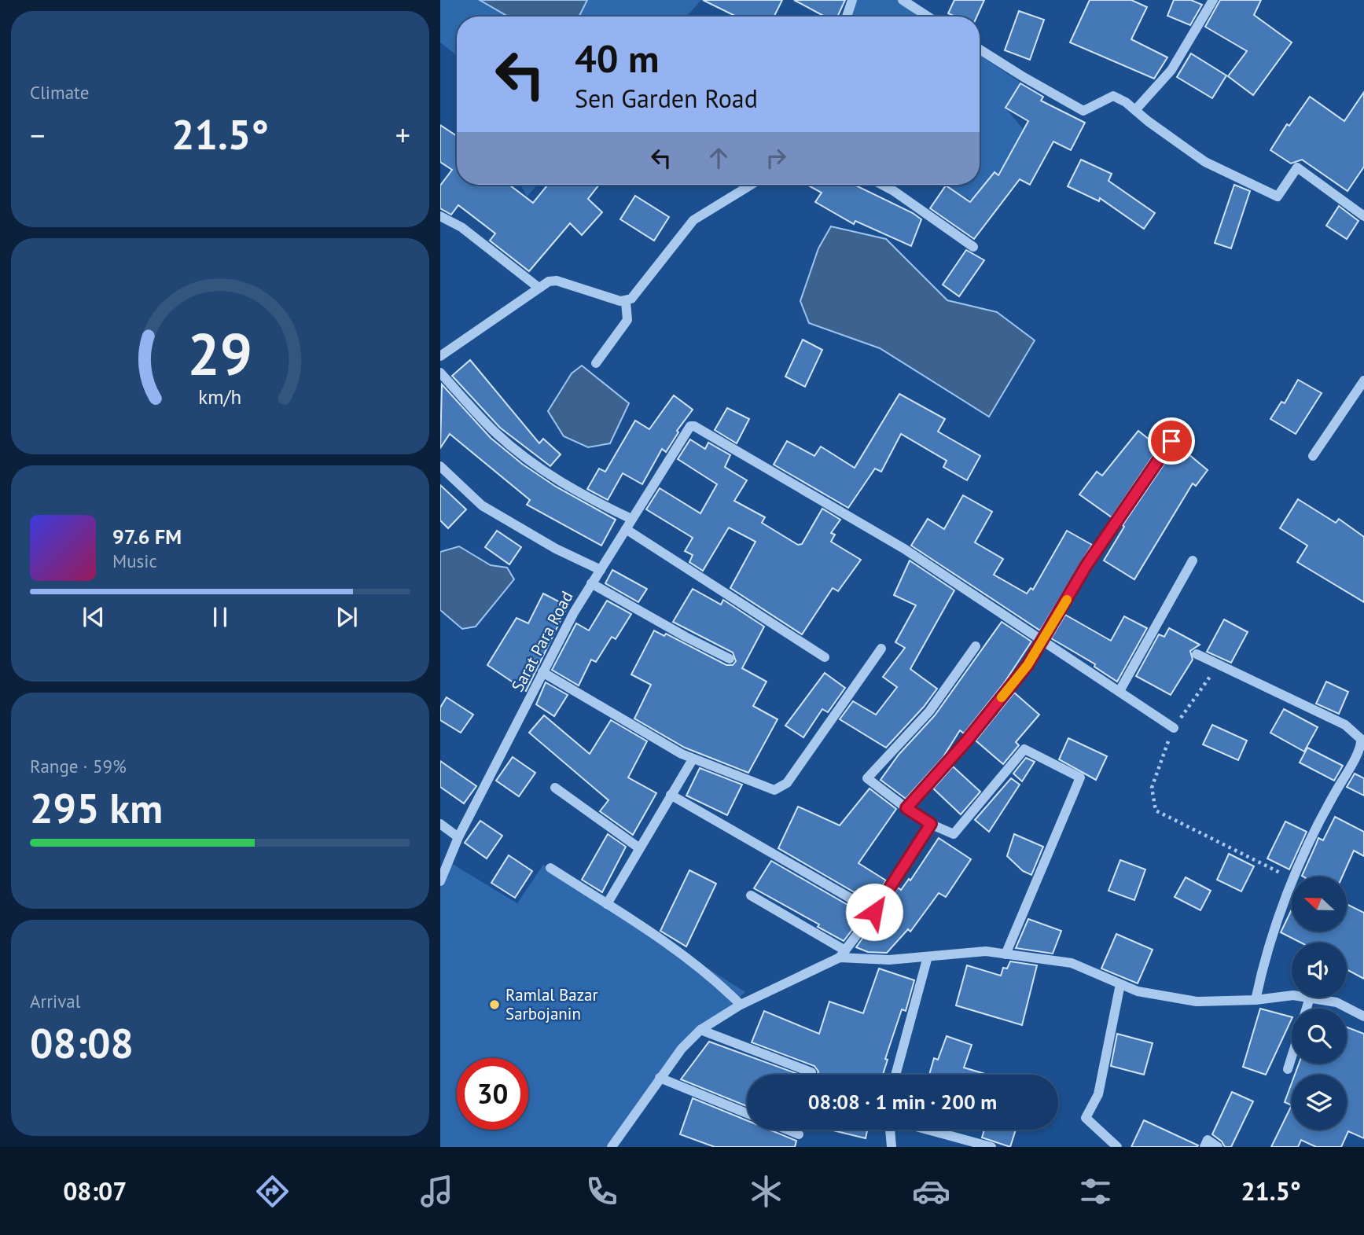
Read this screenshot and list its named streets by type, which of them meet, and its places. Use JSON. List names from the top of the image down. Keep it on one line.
{"streets":{"street":["Sarat Para Road"]},"places":["Ramlal Bazar Sarbojanin"],"north":"left","page":{"tile":["Climate",["Range · 59%","295 km"],["Arrival","08:08"]],"turn":["40 m","Sen Garden Road"],"heat":["−","21.5°","+"],"song":["97.6 FM","Music"],"limit":"30","trip":"08:08 · 1 min · 200 m","tabs":["08:07","21.5°"],"gauge":["29","km/h"]}}
